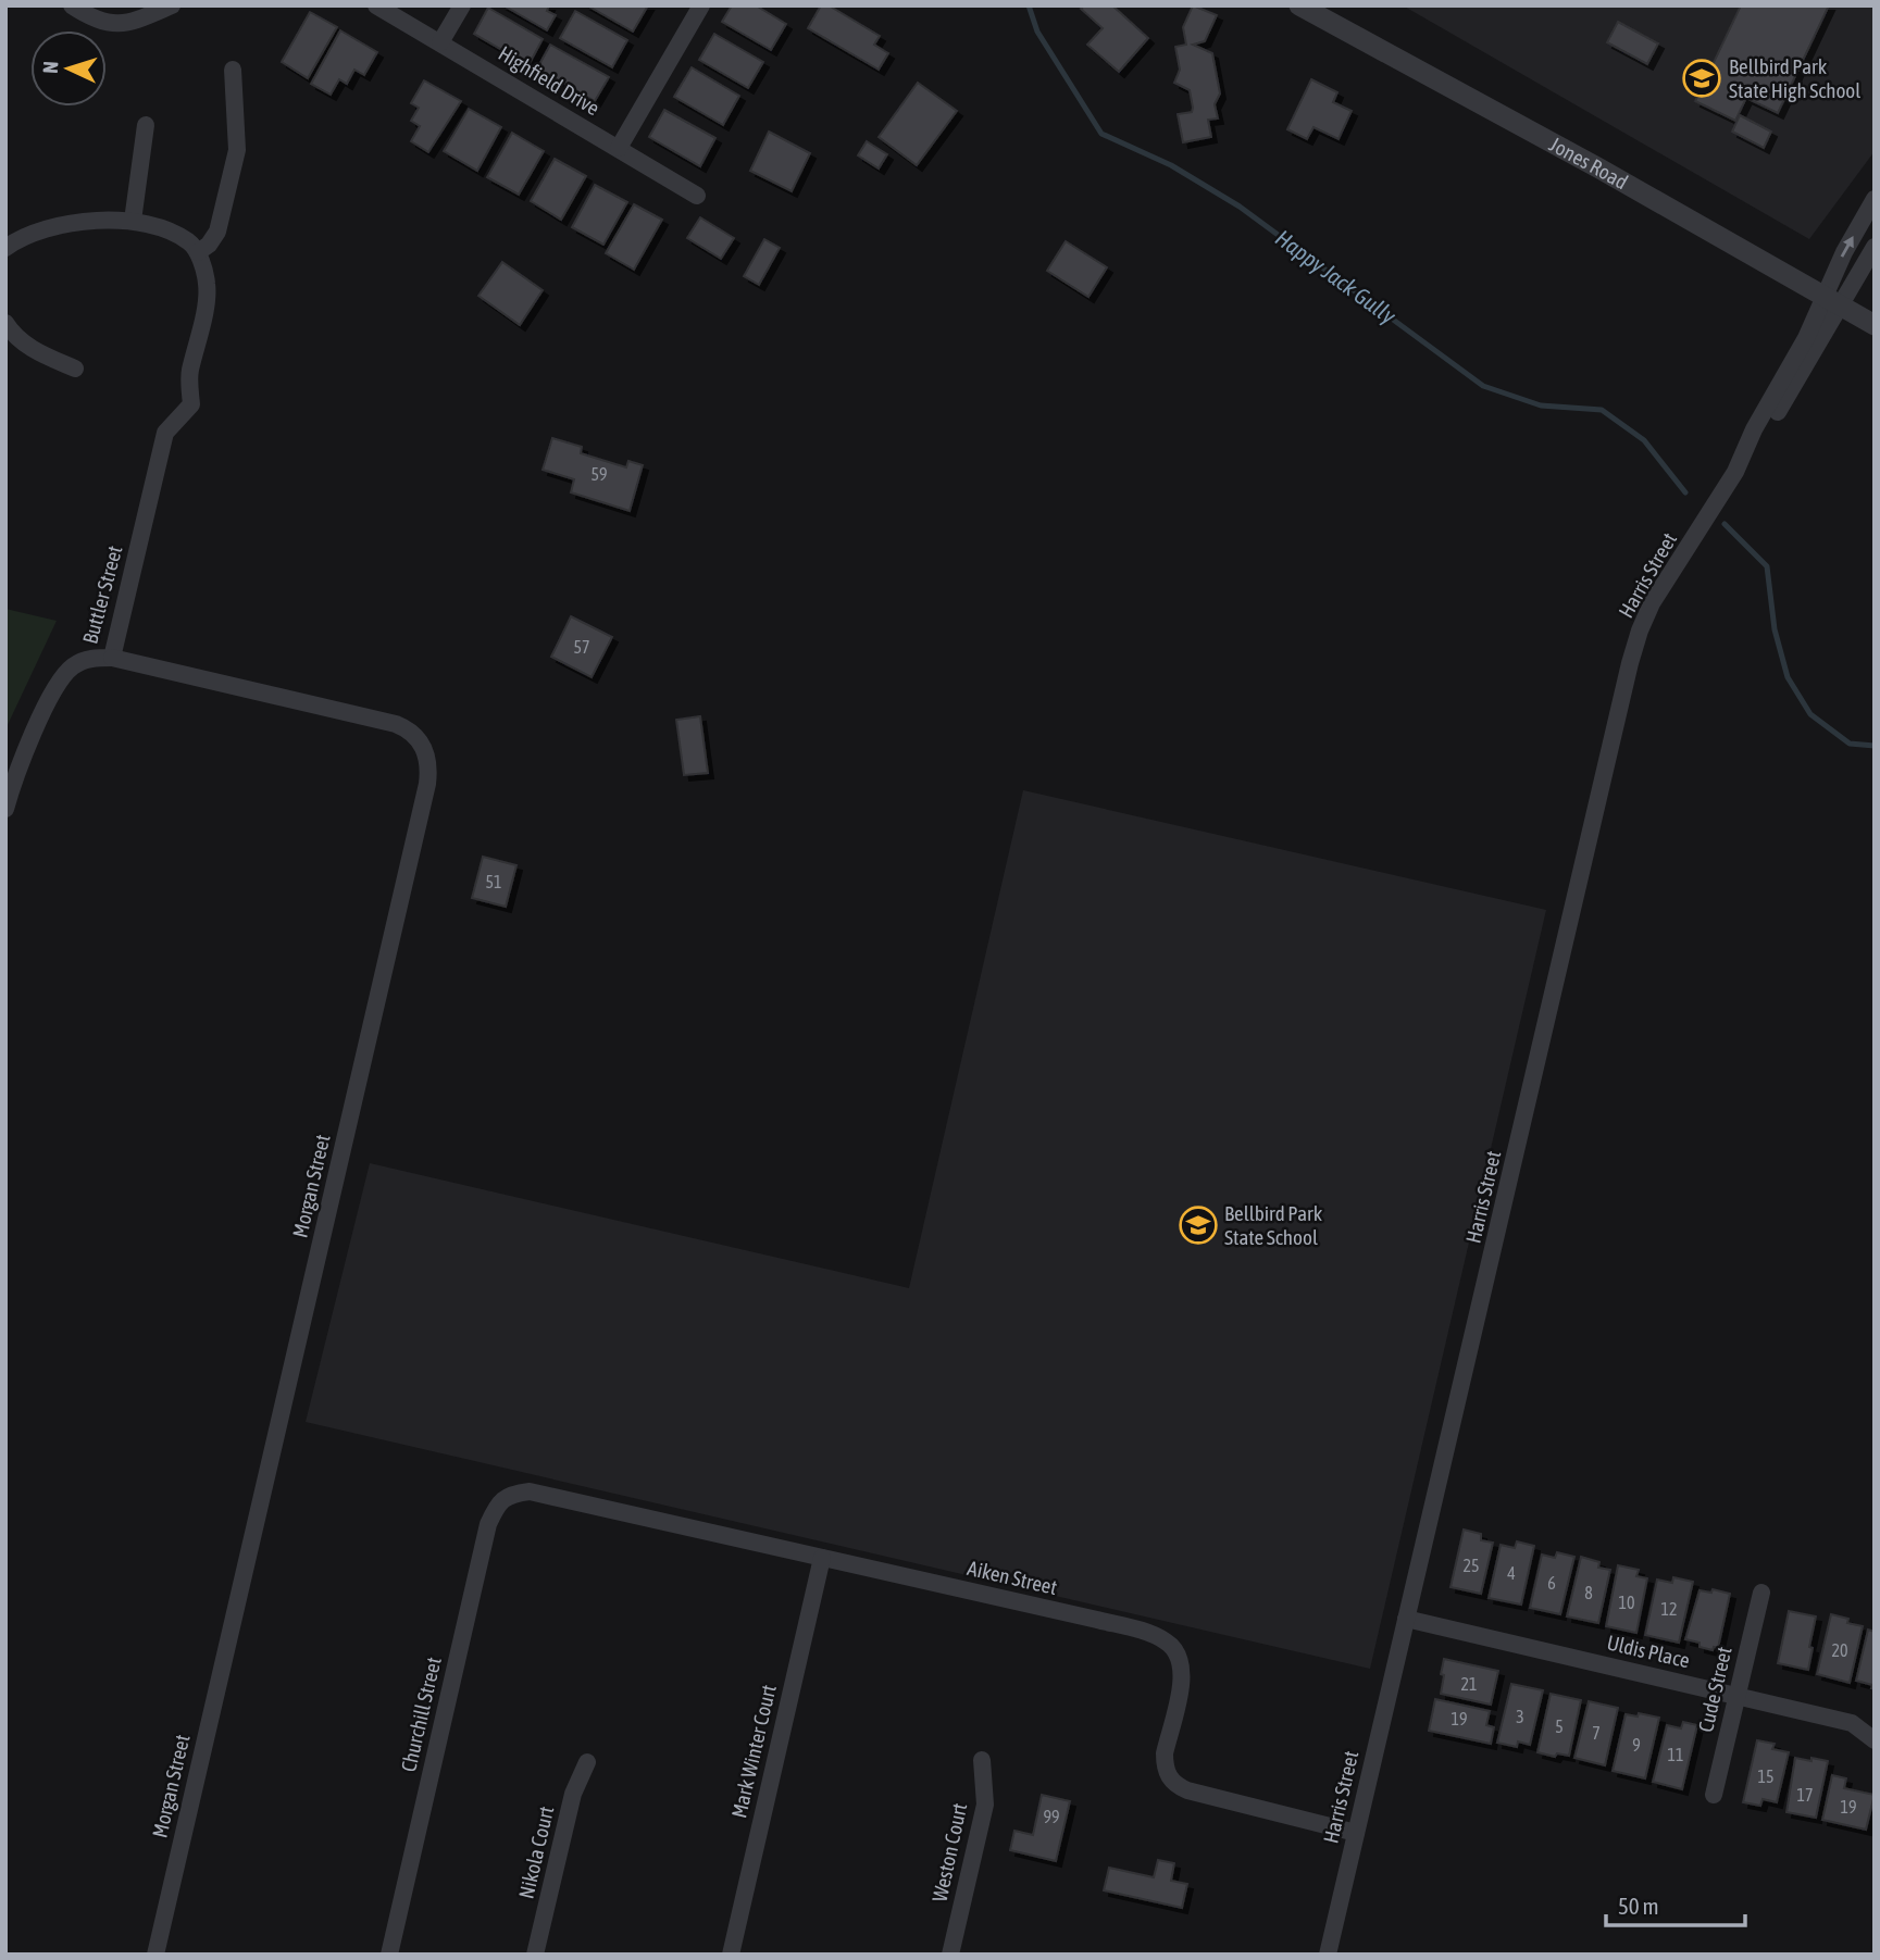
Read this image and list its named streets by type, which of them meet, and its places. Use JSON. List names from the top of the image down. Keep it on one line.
{"streets":{"street":["Highfield Drive","Jones Road","Harris Street","Buttler Street","Morgan Street","Aiken Street","Uldis Place","Cude Street","Churchill Street","Mark Winter Court","Nikola Court","Weston Court"]},"crossings":[["Jones Road","Harris Street"],["Harris Street","Aiken Street"],["Harris Street","Uldis Place"],["Buttler Street","Morgan Street"],["Aiken Street","Churchill Street"],["Aiken Street","Mark Winter Court"],["Uldis Place","Cude Street"]],"water":["Happy Jack Gully"],"places":{"school or university":["Bellbird Park State High School","Bellbird Park State School"]},"house_numbers":["59","57","51","25","4","6","8","10","12","20","21","3","19","5","7","9","11","15","17","19","99"],"scale_bar":"50 m","north":"left"}
